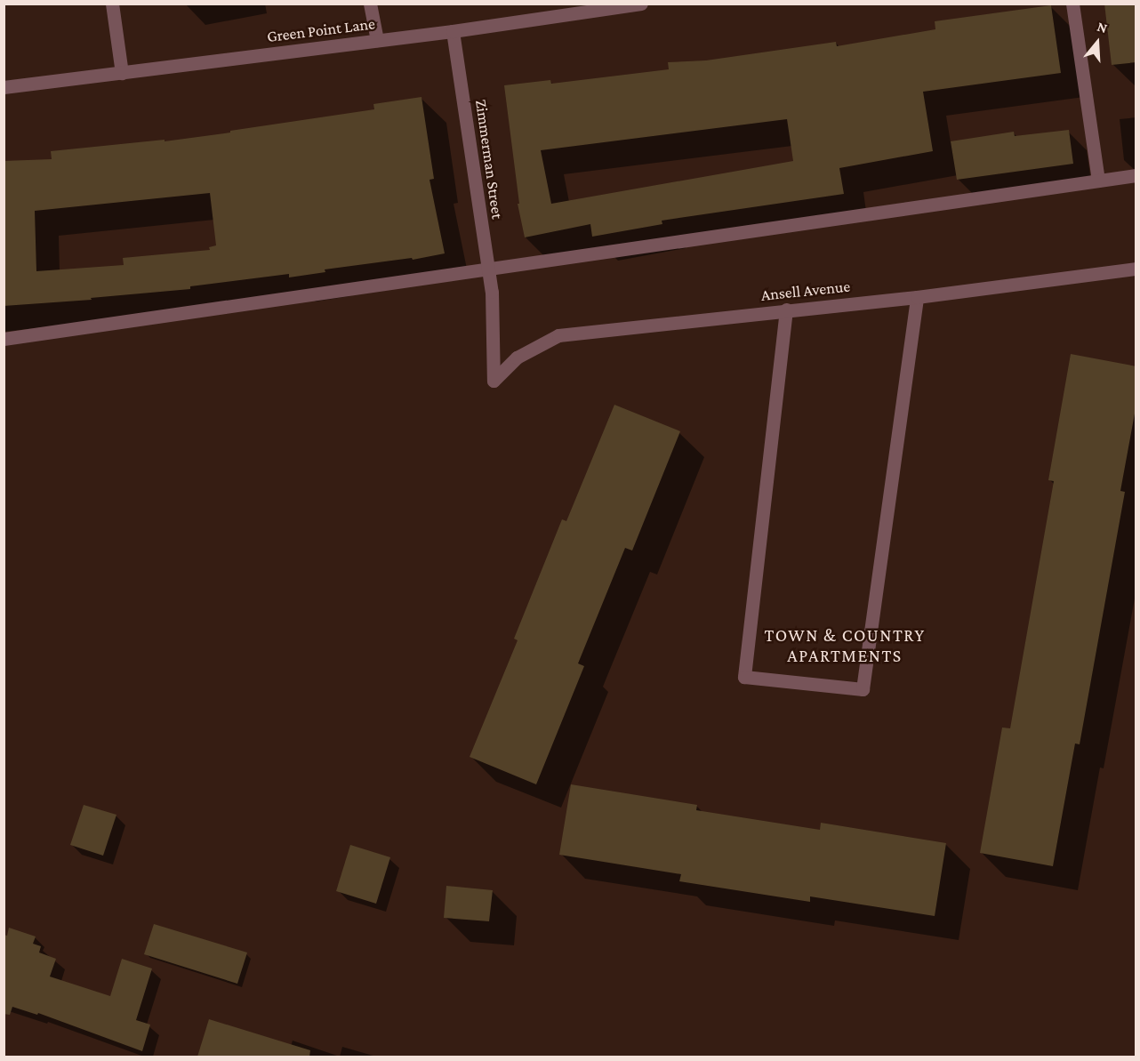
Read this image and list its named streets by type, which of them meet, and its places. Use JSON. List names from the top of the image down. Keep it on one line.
{"streets":{"street":["Green Point Lane","Zimmerman Street","Ansell Avenue"]},"crossings":[["Green Point Lane","Zimmerman Street"],["Zimmerman Street","Ansell Avenue"]],"districts":["TOWN & COUNTRY APARTMENTS"],"north":"top"}
